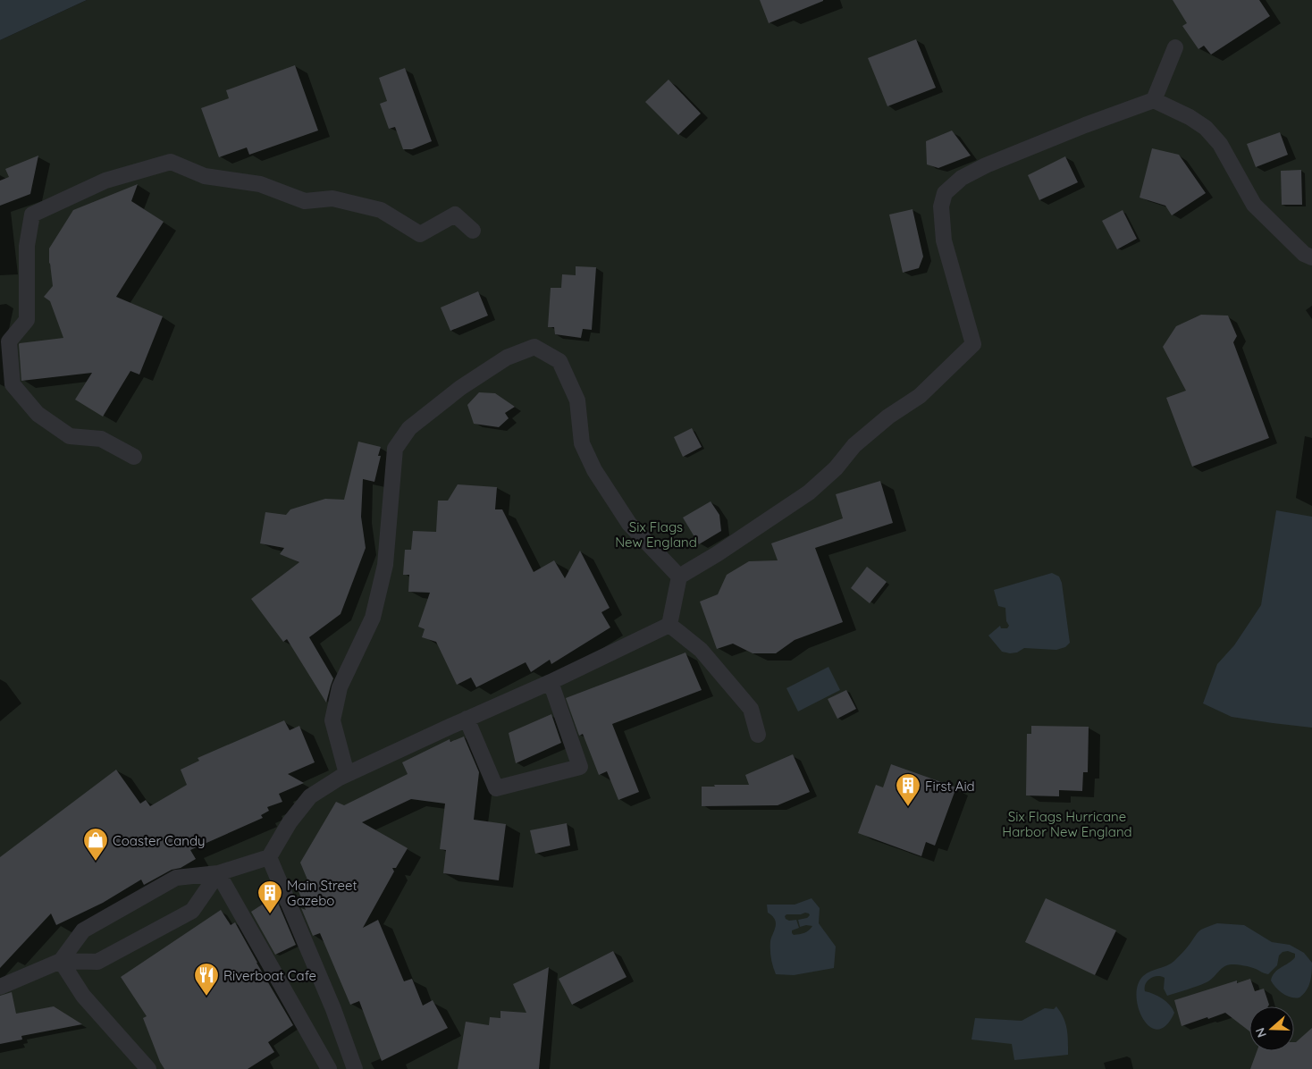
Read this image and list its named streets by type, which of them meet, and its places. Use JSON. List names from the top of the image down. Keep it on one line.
{"parks":["Six Flags New England","Six Flags Hurricane Harbor New England"],"places":{"building":["First Aid","Main Street Gazebo"],"shop":["Coaster Candy"],"restaurant":["Riverboat Cafe"]},"north":"left"}
